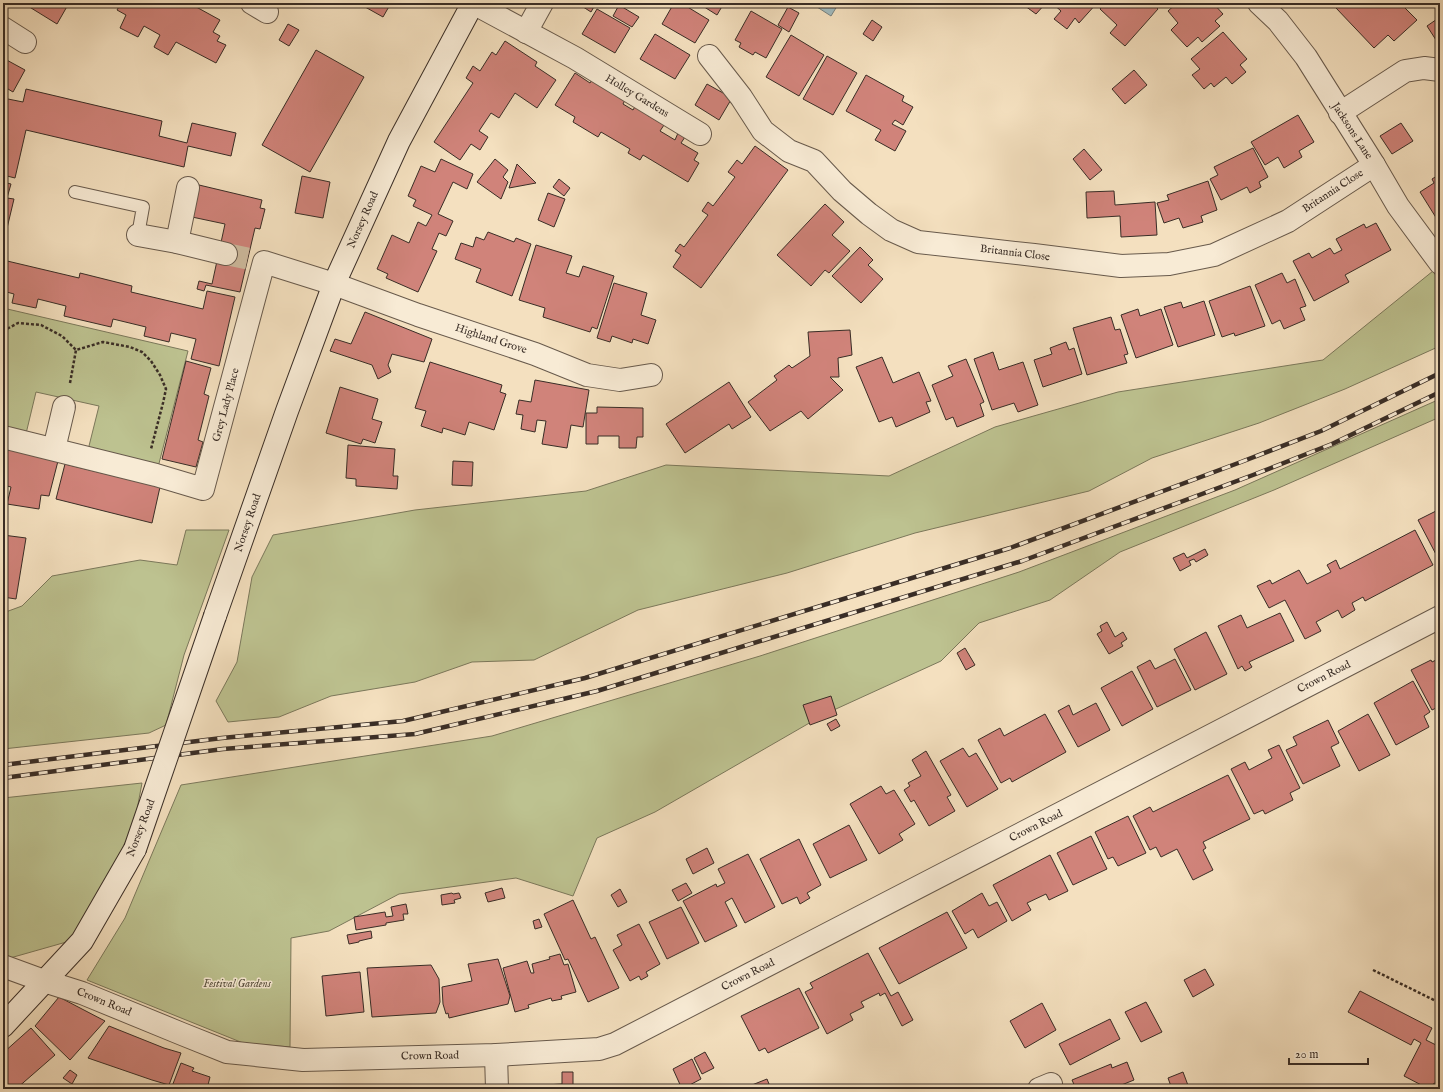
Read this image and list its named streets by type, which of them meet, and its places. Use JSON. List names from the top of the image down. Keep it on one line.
{"streets":{"street":["Holley Gardens","Jacksons Lane","Britannia Close","Norsey Road","Highland Grove","Grey Lady Place","Crown Road"]},"crossings":[["Holley Gardens","Norsey Road"],["Jacksons Lane","Britannia Close"],["Norsey Road","Highland Grove"],["Norsey Road","Grey Lady Place"],["Norsey Road","Crown Road"],["Highland Grove","Grey Lady Place"]],"parks":["Festival Gardens"],"scale_bar":"20 m"}
